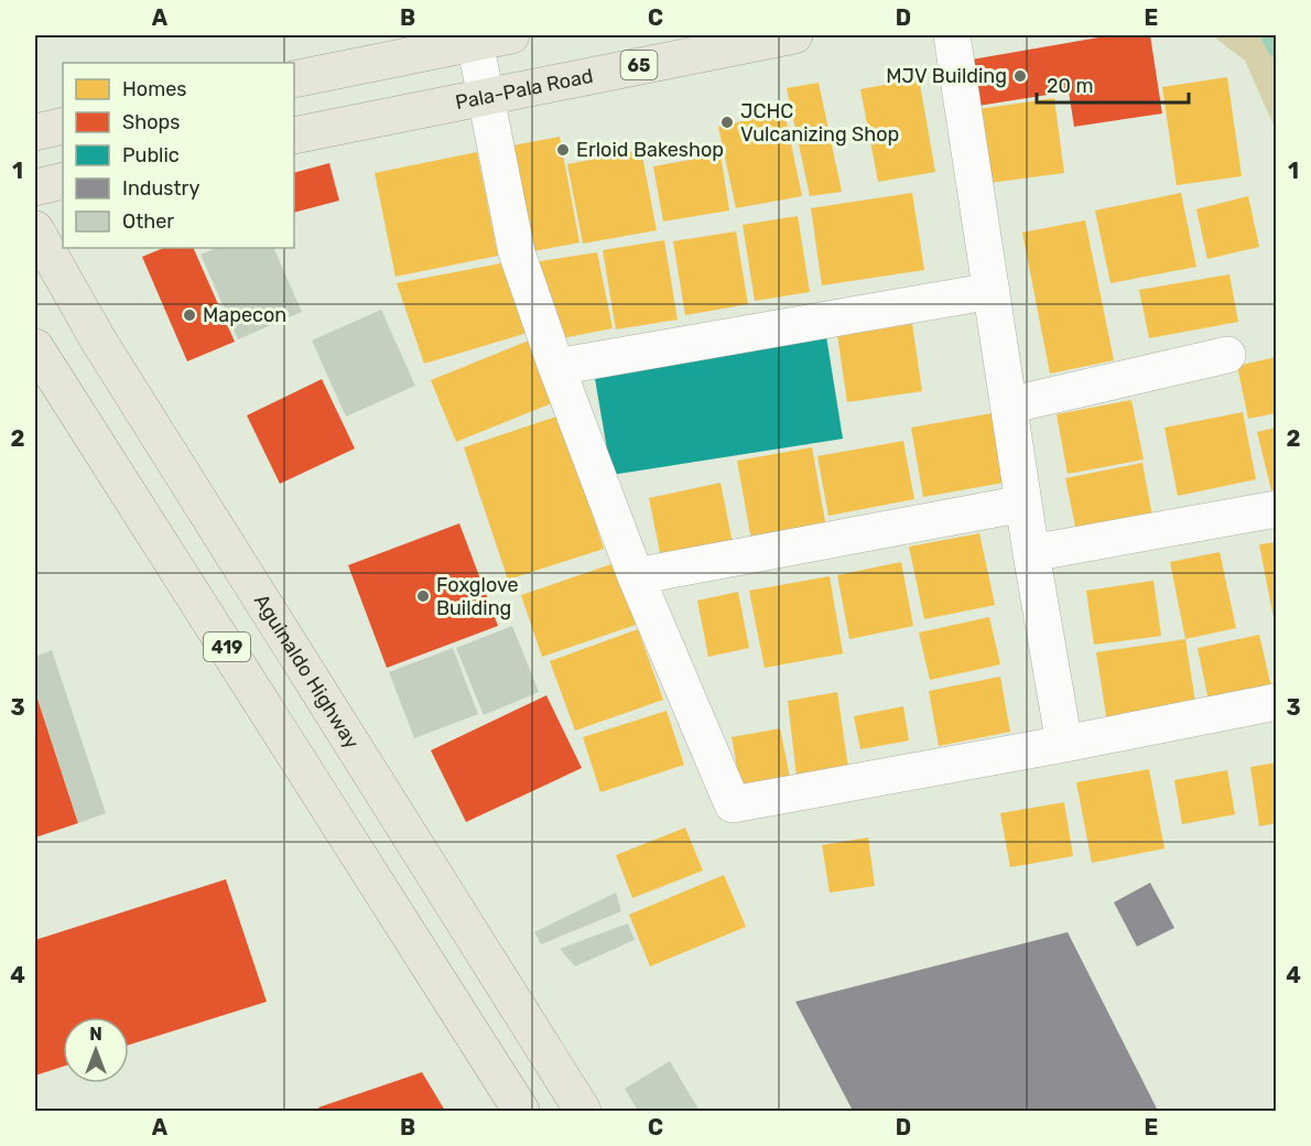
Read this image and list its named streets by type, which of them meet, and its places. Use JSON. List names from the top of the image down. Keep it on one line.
{"streets":{"main road":["65","Pala-Pala Road","419","Aguinaldo Highway"]},"places":["MJV Building","JCHC Vulcanizing Shop","Erloid Bakeshop","Mapecon","Foxglove Building"],"legend":["Homes","Shops","Public","Industry","Other"],"scale_bar":"20 m","north":"top","grid":{"columns":["A","B","C","D","E"],"rows":["1","2","3","4"]}}
